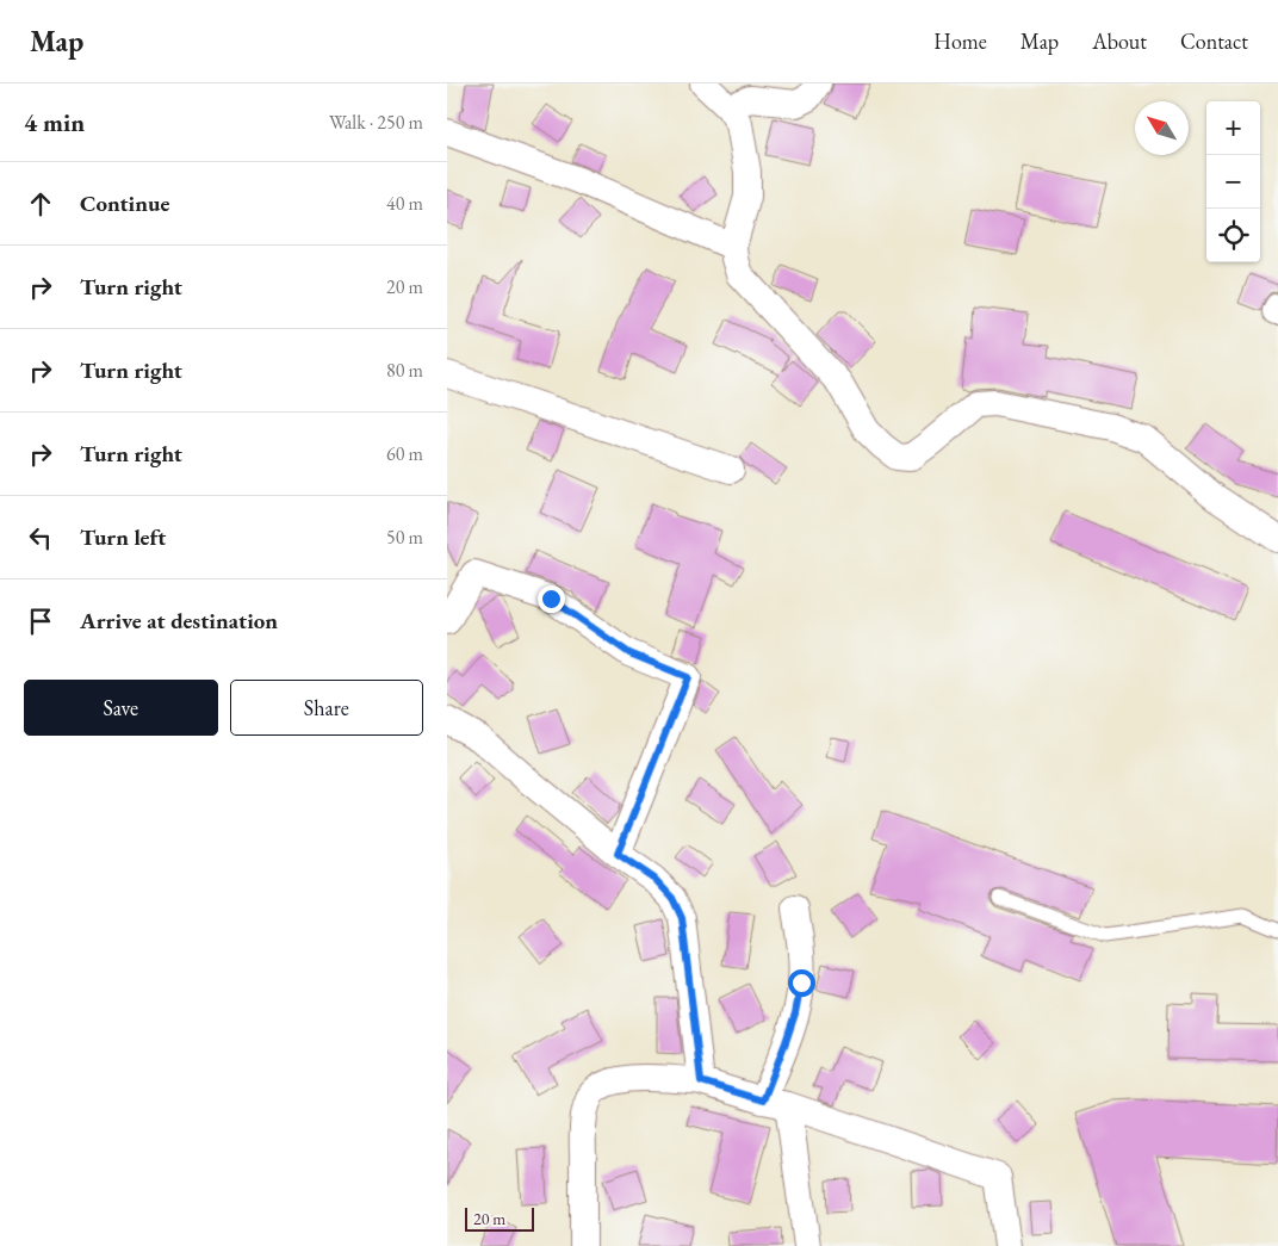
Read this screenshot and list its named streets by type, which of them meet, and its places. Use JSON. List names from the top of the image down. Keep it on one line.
{"scale_bar":"20 m","north":"top left","page":{"header":"Map","nav":["Home","Map","About","Contact"],"heading":["4 min","Walk · 250 m"],"map_buttons":["+","−"],"list":[["Continue","40 m"],["Turn right","20 m"],["Turn right","80 m"],["Turn right","60 m"],["Turn left","50 m"],"Arrive at destination"],"buttons":["Save","Share"],"scale":"20 m"}}
